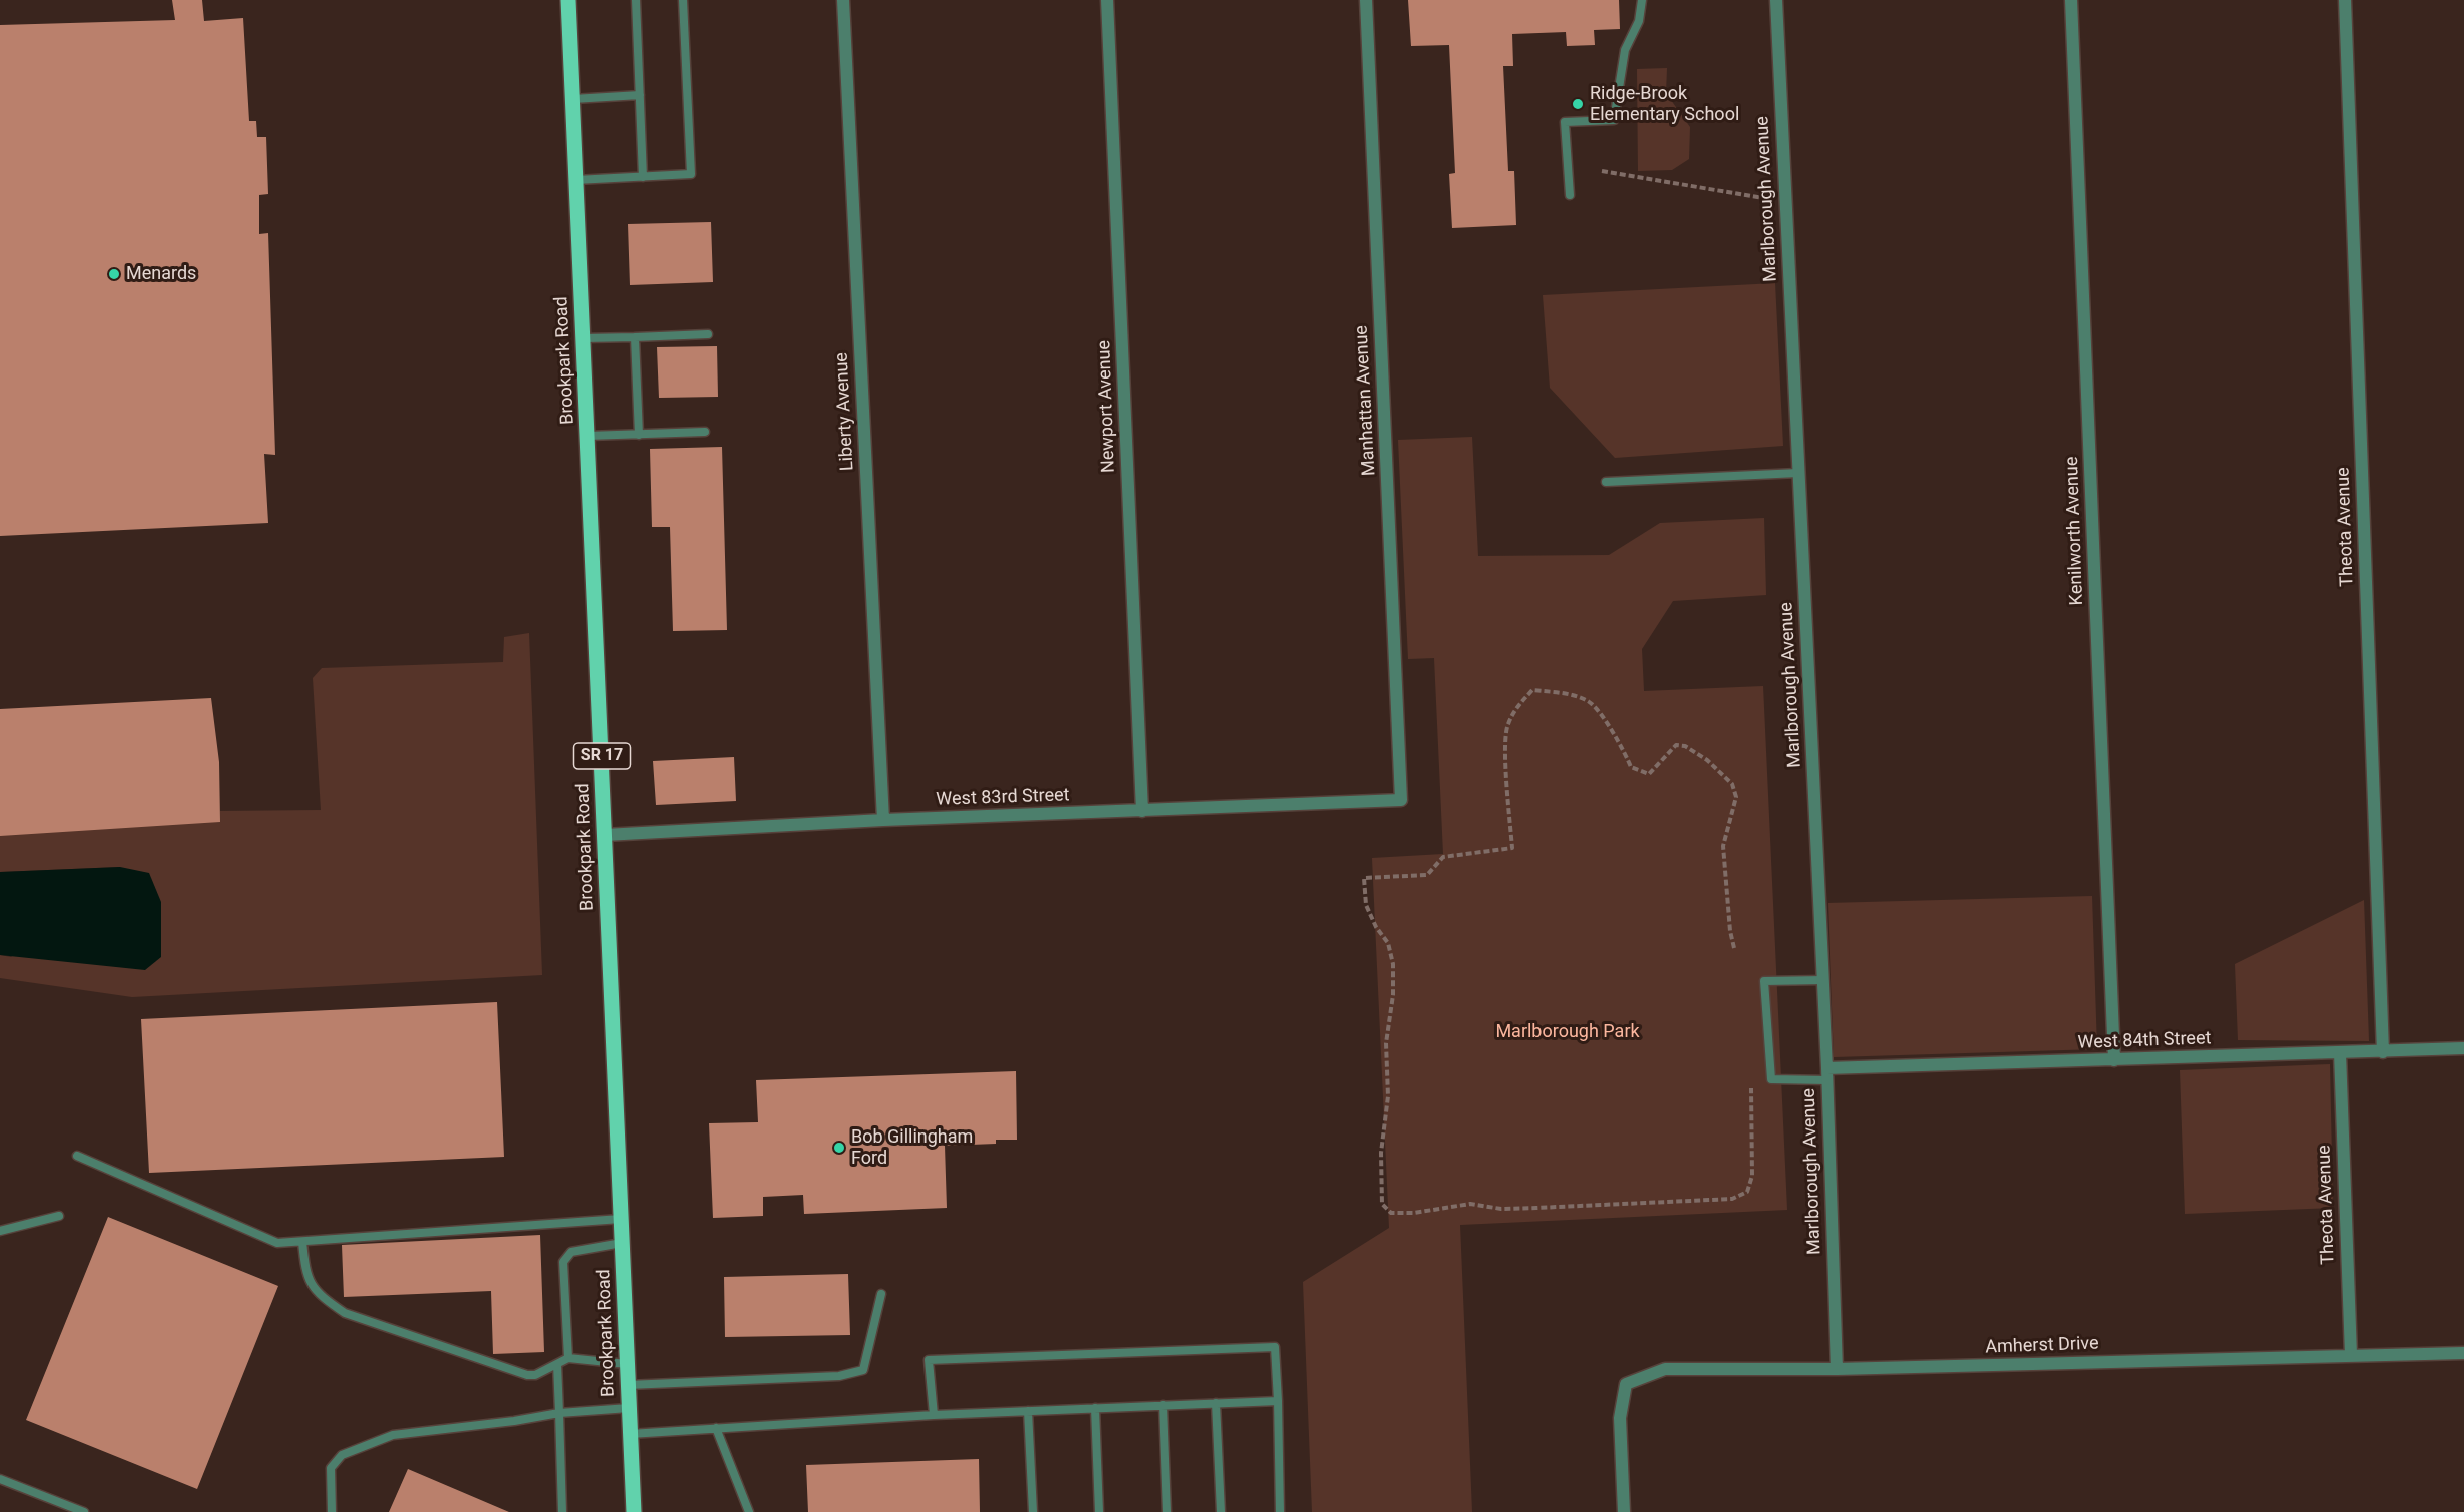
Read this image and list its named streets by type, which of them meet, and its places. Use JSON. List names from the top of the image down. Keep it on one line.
{"streets":{"main road":["Brookpark Road","SR 17"],"street":["Marlborough Avenue","Manhattan Avenue","Newport Avenue","Liberty Avenue","Theota Avenue","Kenilworth Avenue","West 83rd Street","West 84th Street","Amherst Drive"]},"crossings":[["Marlborough Avenue","West 84th Street"],["Marlborough Avenue","Amherst Drive"],["Brookpark Road","West 83rd Street"],["Manhattan Avenue","West 83rd Street"],["Newport Avenue","West 83rd Street"],["Liberty Avenue","West 83rd Street"],["Theota Avenue","West 84th Street"],["Theota Avenue","Amherst Drive"],["Kenilworth Avenue","West 84th Street"]],"parks":["Marlborough Park"],"places":["Ridge-Brook Elementary School","Menards","Bob Gillingham Ford"]}
